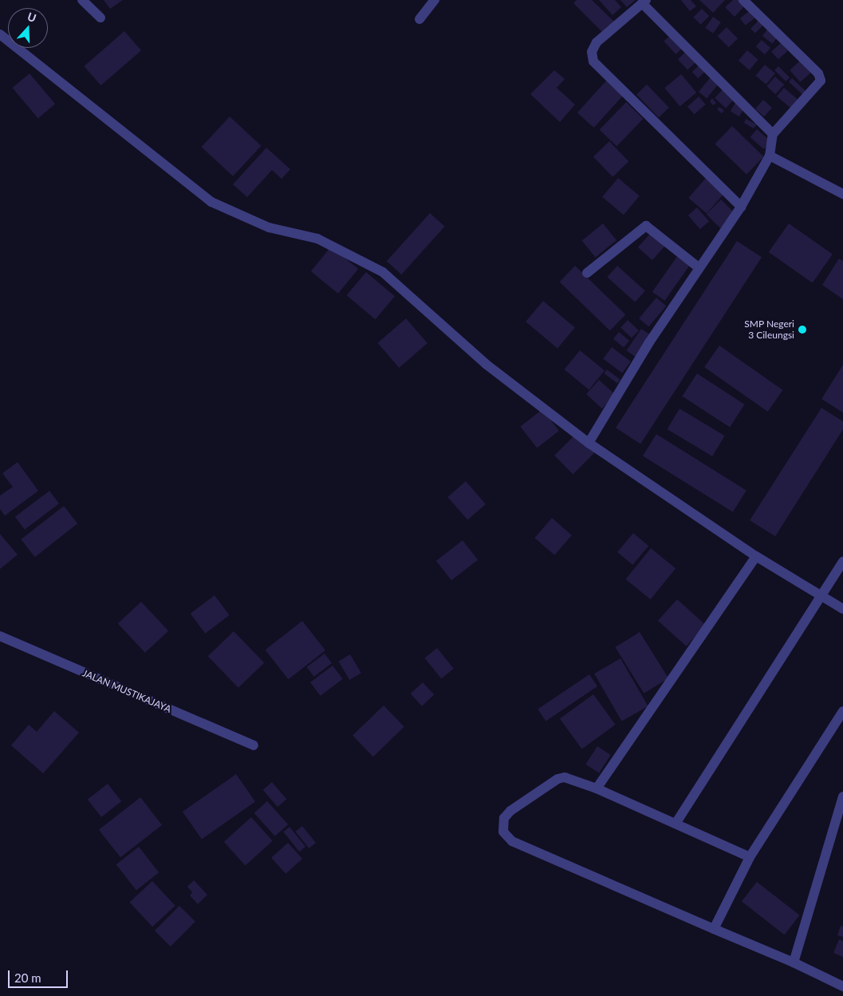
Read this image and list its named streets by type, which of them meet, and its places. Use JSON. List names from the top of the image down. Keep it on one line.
{"streets":{"street":["JALAN MUSTIKAJAYA"]},"places":["SMP Negeri 3 Cileungsi"],"scale_bar":"20 m","north":"top"}
